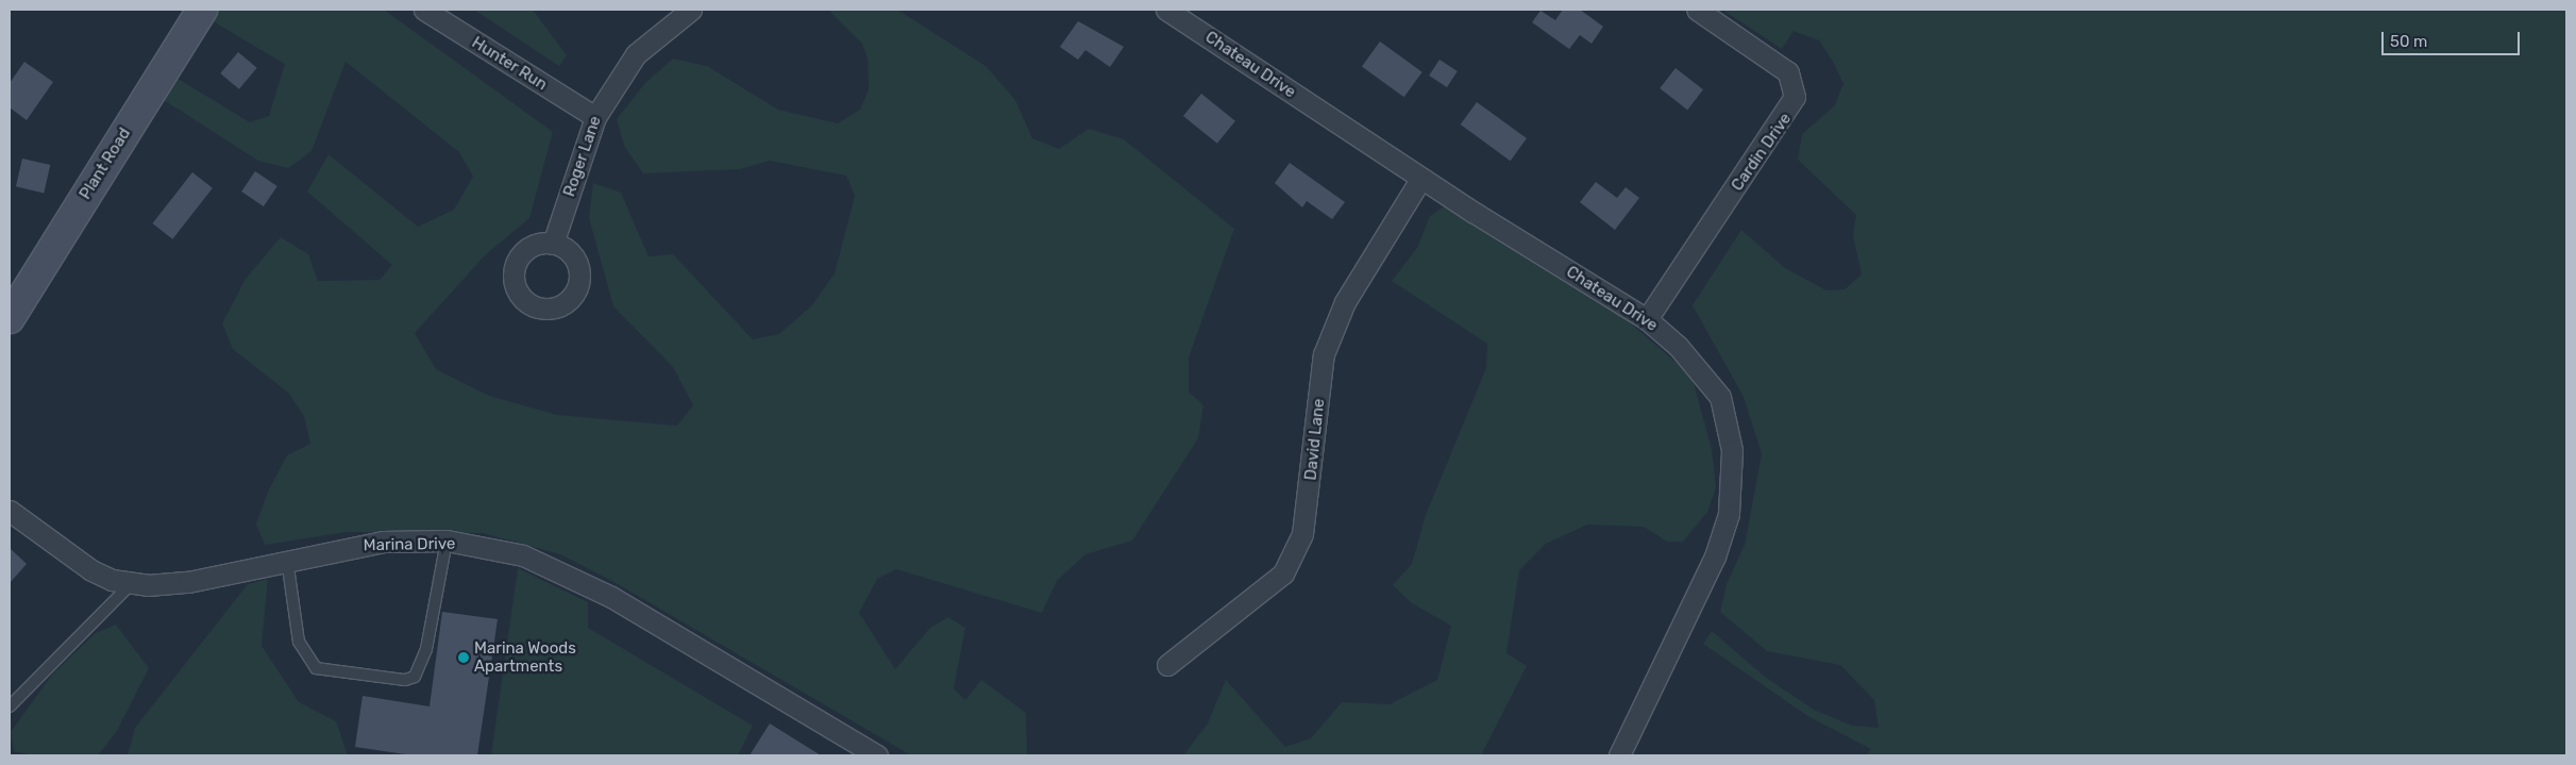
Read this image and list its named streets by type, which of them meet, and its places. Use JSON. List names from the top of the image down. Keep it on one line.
{"streets":{"street":["Hunter Run","Chateau Drive","Cardin Drive","Roger Lane","Plant Road","David Lane","Marina Drive"]},"crossings":[["Hunter Run","Roger Lane"],["Chateau Drive","Cardin Drive"],["Chateau Drive","David Lane"]],"places":["Marina Woods Apartments"],"scale_bar":"50 m"}
